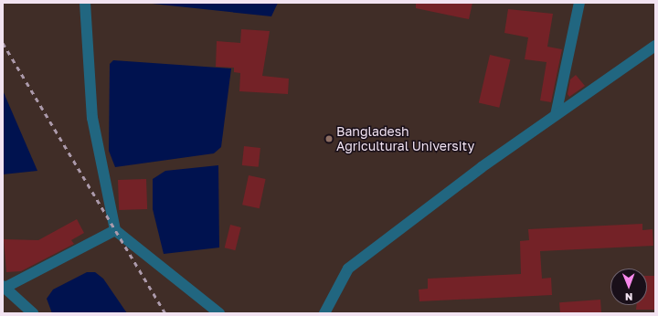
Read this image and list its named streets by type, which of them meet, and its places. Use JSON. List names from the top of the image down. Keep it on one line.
{"places":["Bangladesh Agricultural University"],"north":"bottom"}
